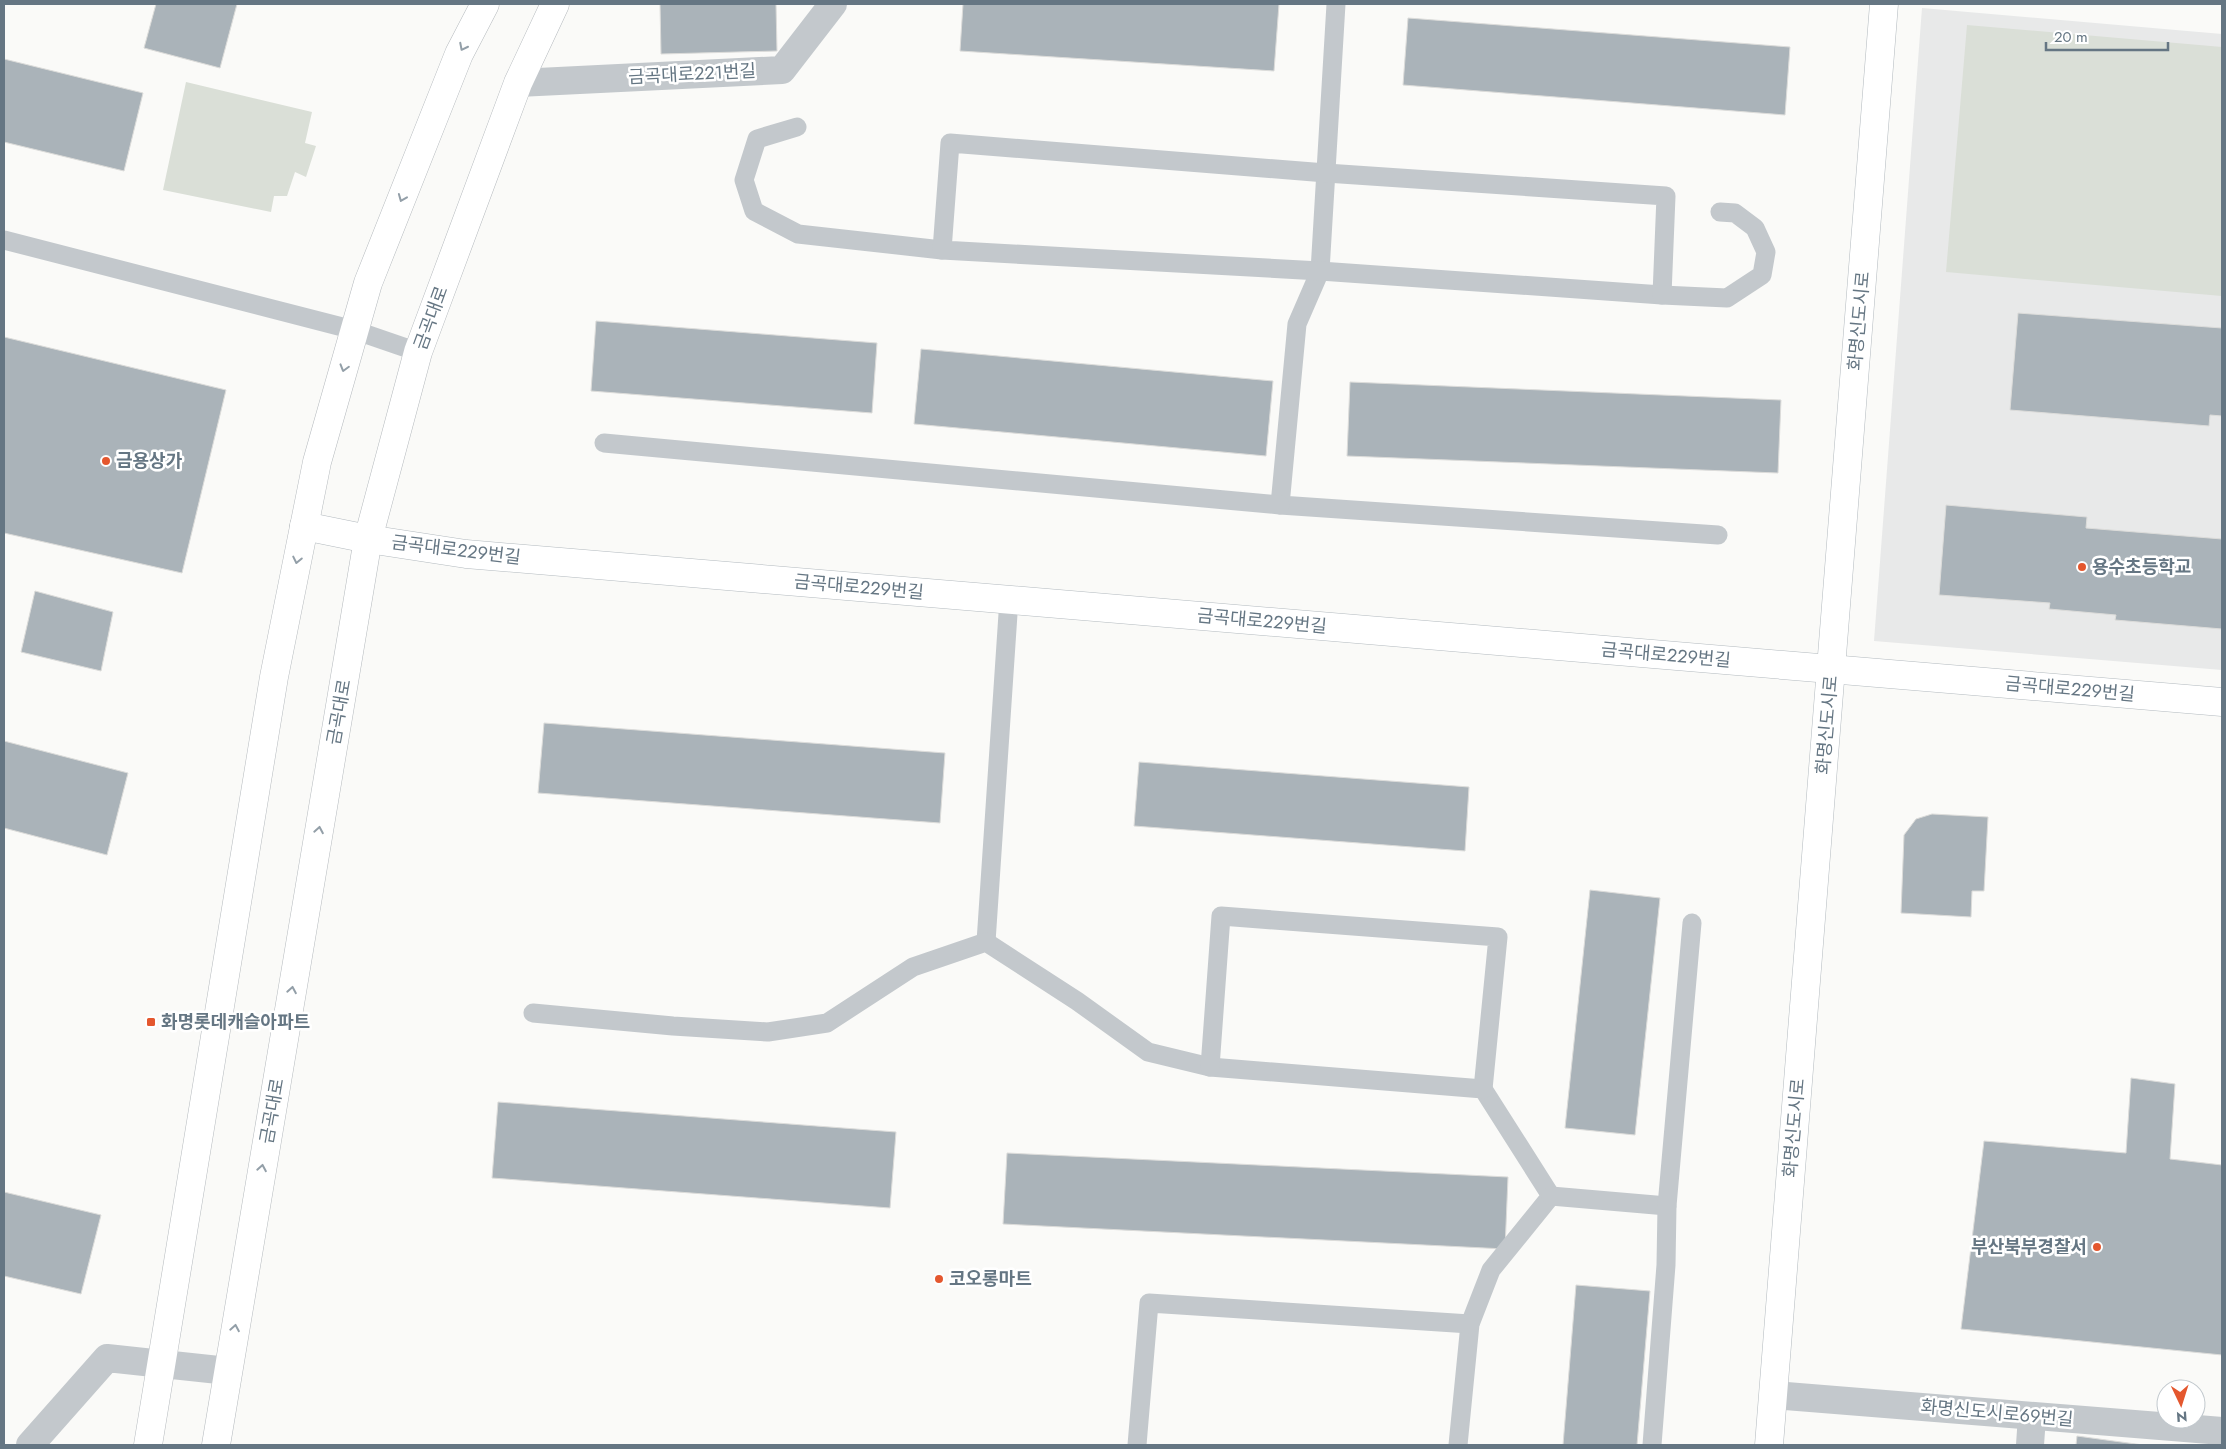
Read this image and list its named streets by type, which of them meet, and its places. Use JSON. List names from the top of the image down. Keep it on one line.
{"streets":{"main road":["금곡대로","화명신도시로","금곡대로229번길"],"street":["금곡대로221번길","화명신도시로69번길"]},"crossings":[["금곡대로221번길","금곡대로"],["금곡대로","금곡대로229번길"],["화명신도시로","금곡대로229번길"],["화명신도시로","화명신도시로69번길"]],"places":{"other":["금용상가","용수초등학교","부산북부경찰서","코오롱마트"],"transit":["화명롯데캐슬아파트"]},"scale_bar":"20 m","north":"bottom"}
